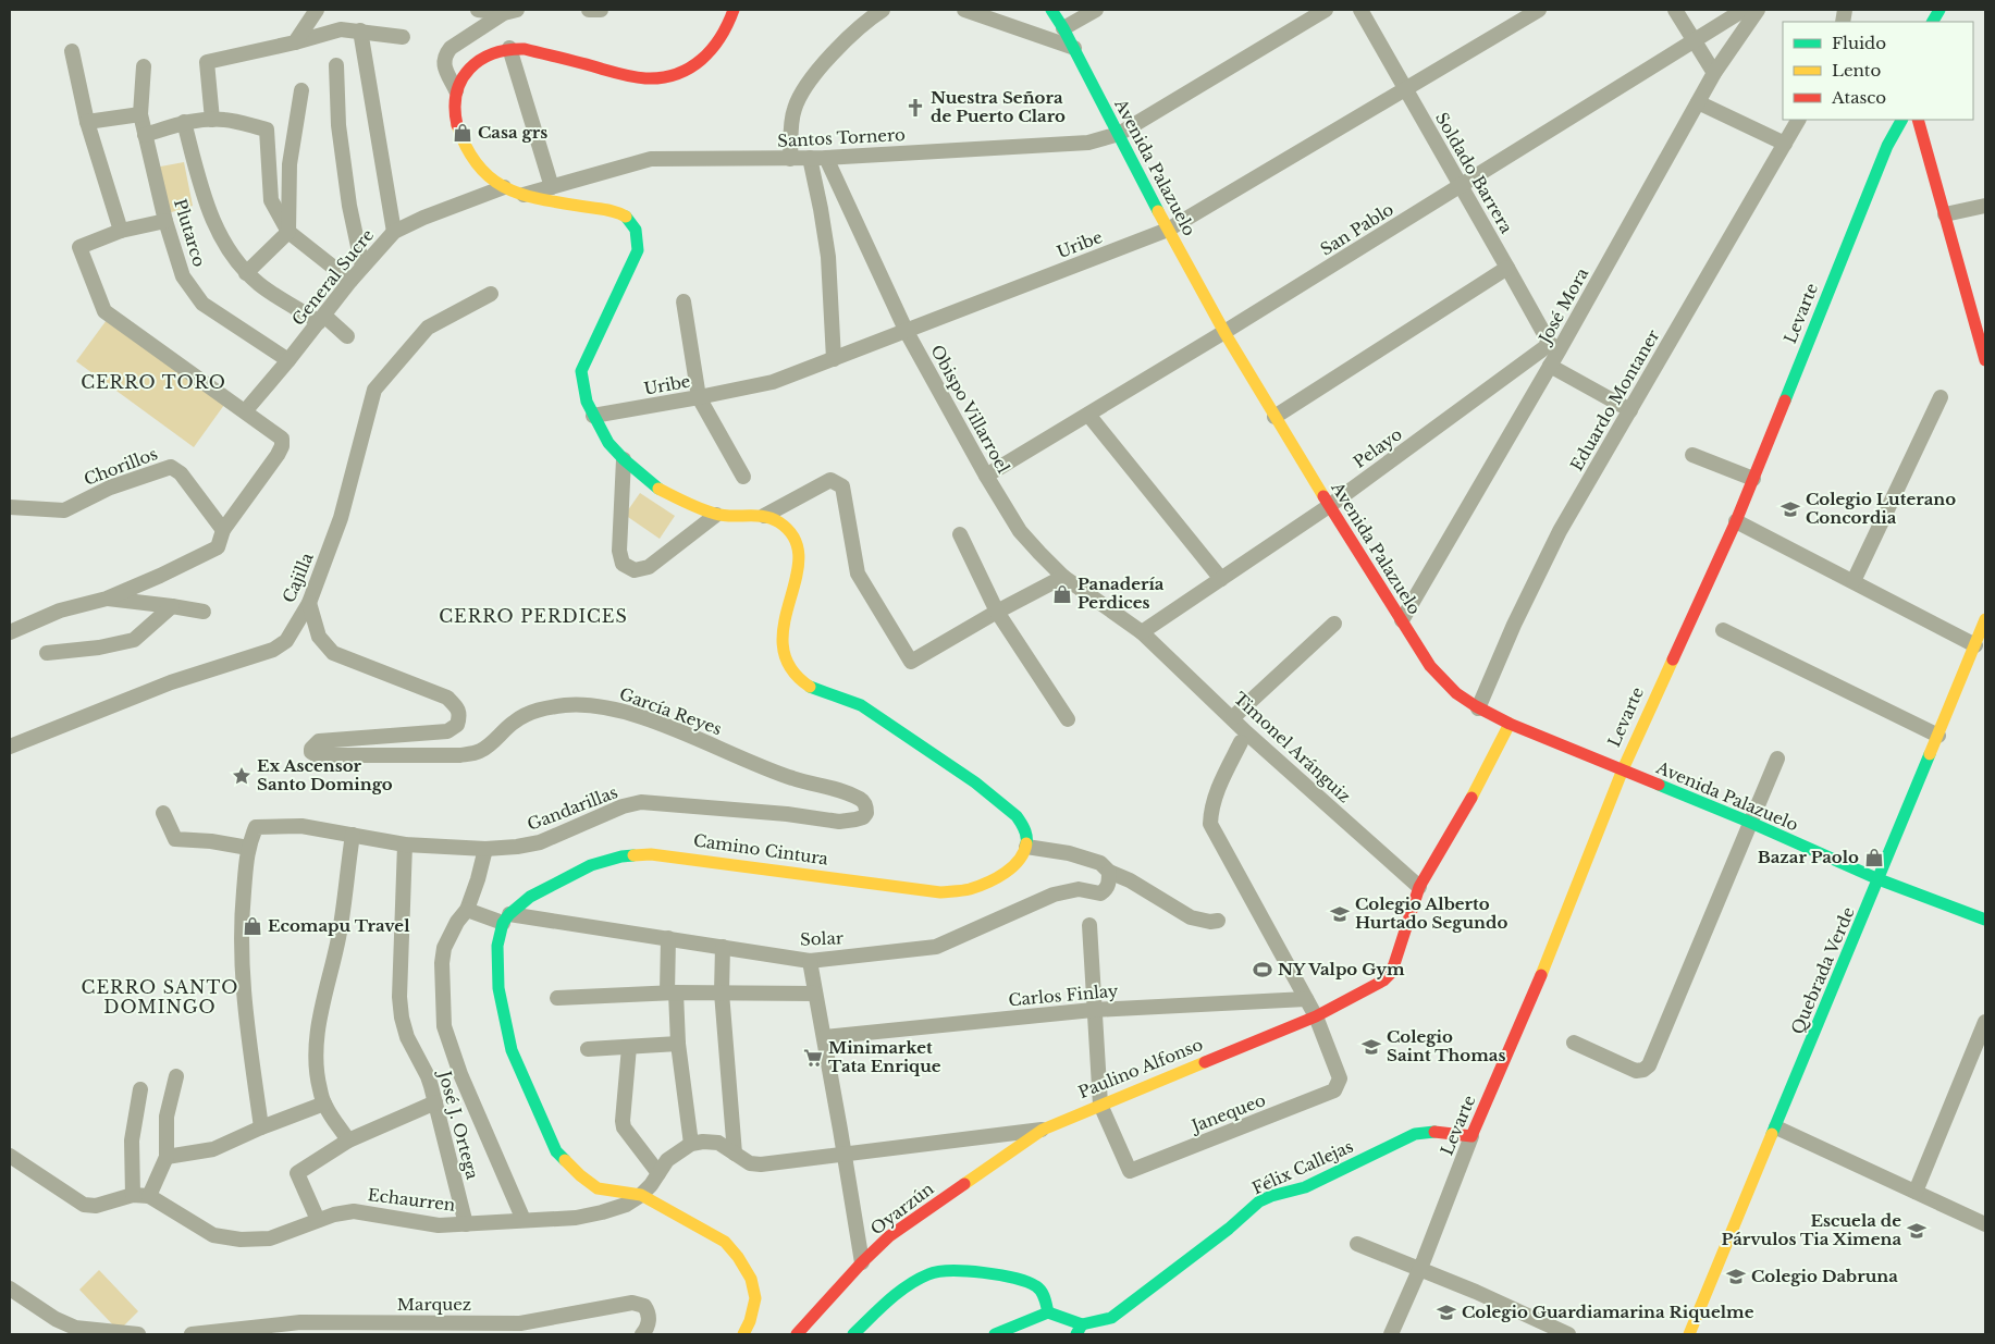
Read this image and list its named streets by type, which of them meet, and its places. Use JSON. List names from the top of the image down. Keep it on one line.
{"streets":{"main road":["Avenida Palazuelo","Levarte","Camino Cintura","Quebrada Verde","Paulino Alfonso","Félix Callejas","Oyarzún"],"street":["Santos Tornero","Soldado Barrera","San Pablo","Plutarco","Uribe","General Sucre","José Mora","Eduardo Montaner","Obispo Villarroel","Pelayo","Chorillos","Cajilla","García Reyes","Timonel Aránguiz","Gandarillas","Solar","Carlos Finlay","Janequeo","José J. Ortega","Echaurren","Marquez"]},"crossings":[["Santos Tornero","Avenida Palazuelo"],["Santos Tornero","Obispo Villarroel"],["Avenida Palazuelo","San Pablo"],["Avenida Palazuelo","Uribe"],["Avenida Palazuelo","José Mora"],["Avenida Palazuelo","Levarte"],["Avenida Palazuelo","Eduardo Montaner"],["Avenida Palazuelo","Pelayo"],["Avenida Palazuelo","Quebrada Verde"],["Avenida Palazuelo","Paulino Alfonso"],["Soldado Barrera","San Pablo"],["Soldado Barrera","Uribe"],["Soldado Barrera","José Mora"],["Soldado Barrera","Pelayo"],["San Pablo","Obispo Villarroel"],["Plutarco","General Sucre"],["Uribe","Obispo Villarroel"],["José Mora","Pelayo"],["Levarte","Félix Callejas"],["Obispo Villarroel","Pelayo"],["Obispo Villarroel","Timonel Aránguiz"],["Pelayo","Timonel Aránguiz"],["Cajilla","García Reyes"],["García Reyes","Gandarillas"],["Timonel Aránguiz","Paulino Alfonso"],["Gandarillas","José J. Ortega"],["Camino Cintura","Solar"],["Paulino Alfonso","Janequeo"],["Paulino Alfonso","Oyarzún"],["José J. Ortega","Echaurren"]],"districts":["CERRO TORO","CERRO PERDICES","CERRO SANTO DOMINGO"],"places":{"church":["Nuestra Señora de Puerto Claro"],"shop":["Casa grs","Panadería Perdices","Bazar Paolo","Ecomapu Travel"],"school or university":["Colegio Luterano Concordia","Colegio Alberto Hurtado Segundo","Colegio Saint Thomas","Escuela de Párvulos Tia Ximena","Colegio Dabruna","Colegio Guardiamarina Riquelme"],"place":["Ex Ascensor Santo Domingo"],"sports":["NY Valpo Gym"],"supermarket":["Minimarket Tata Enrique"]},"legend":["Fluido","Lento","Atasco"]}
